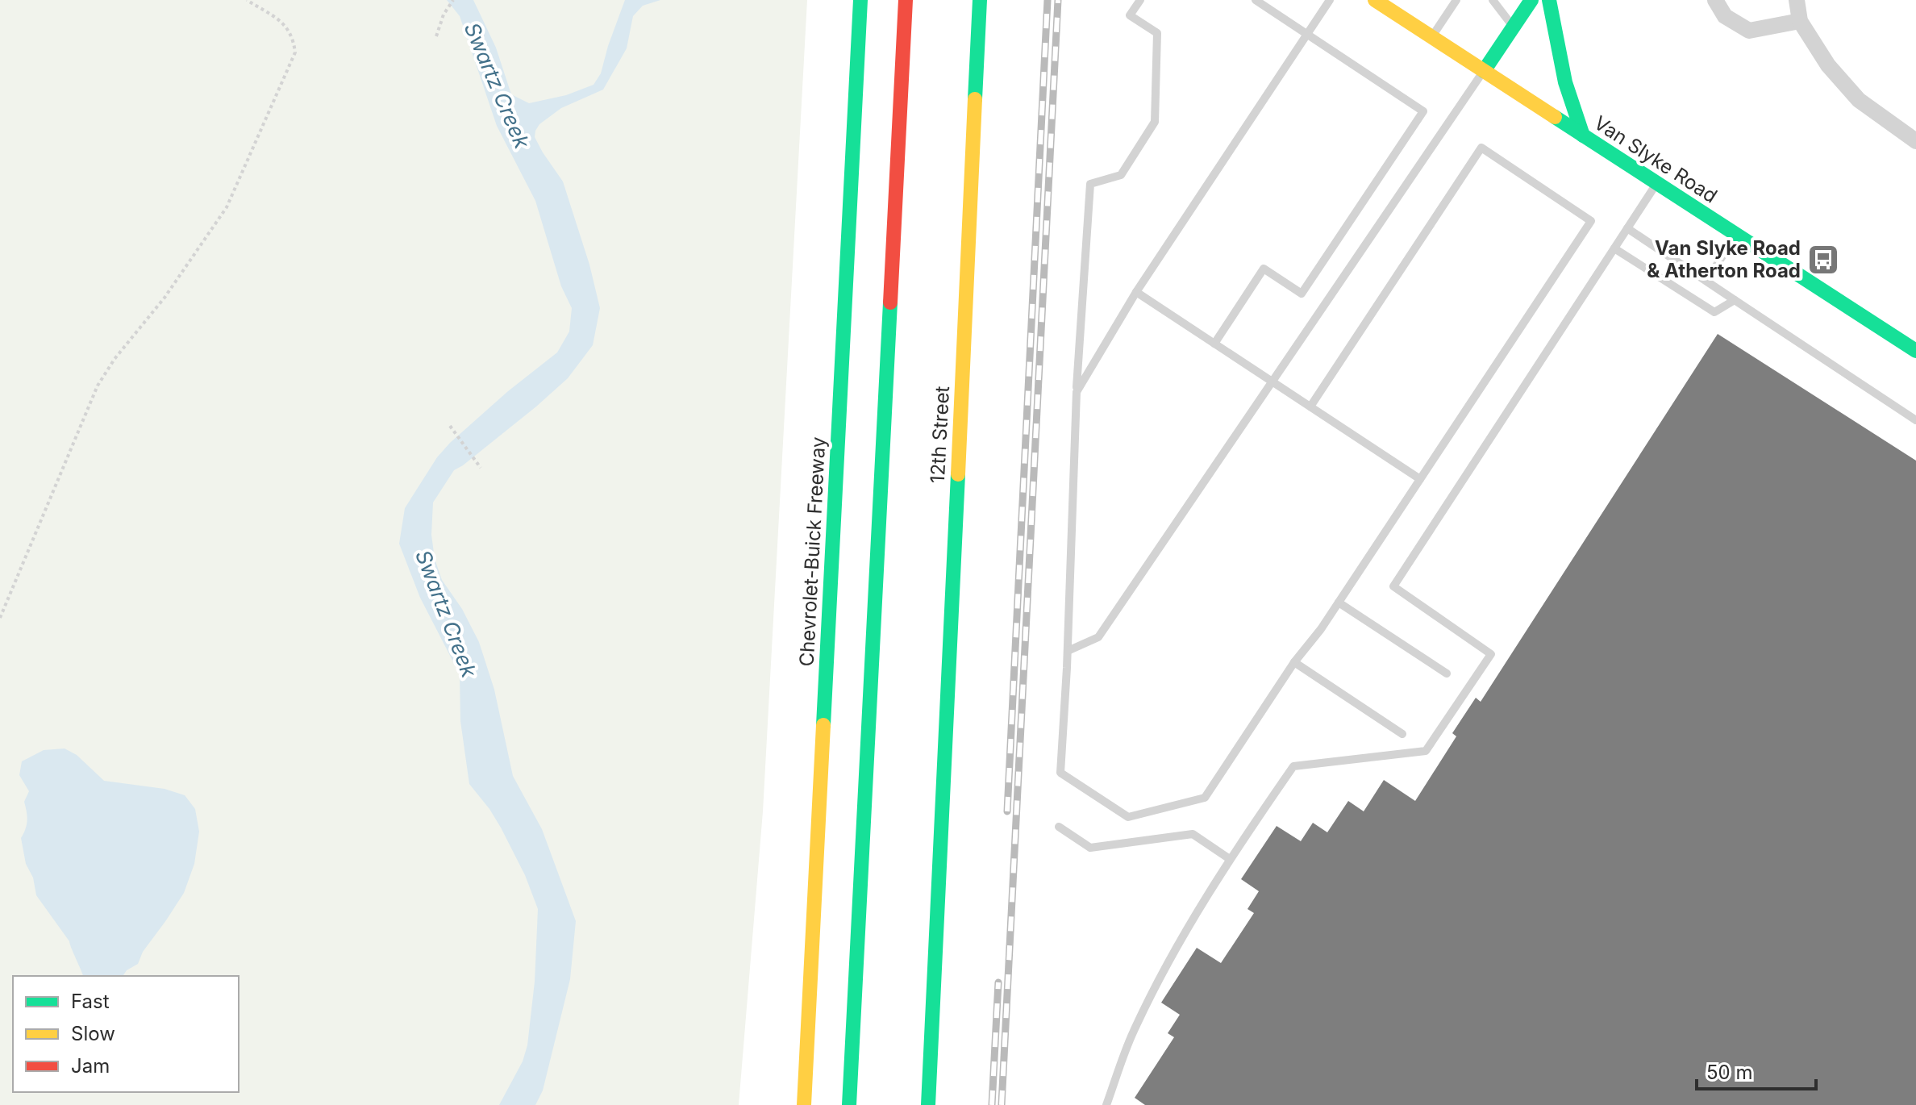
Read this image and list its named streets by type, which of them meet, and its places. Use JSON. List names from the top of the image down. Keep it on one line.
{"streets":{"main road":["Van Slyke Road","12th Street","Chevrolet-Buick Freeway"]},"water":["Swartz Creek"],"places":{"bus stop":["Van Slyke Road & Atherton Road"]},"legend":["Fast","Slow","Jam"],"scale_bar":"50 m"}
